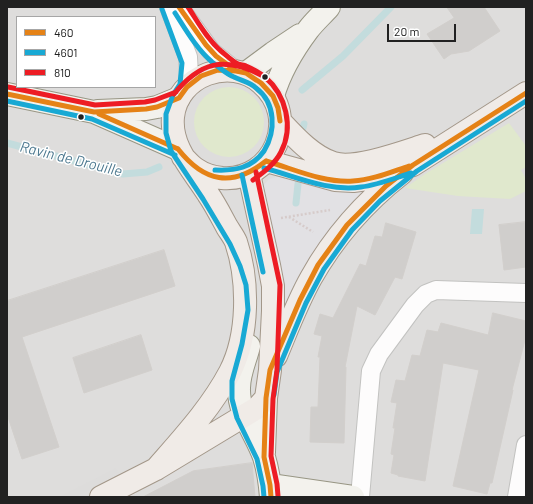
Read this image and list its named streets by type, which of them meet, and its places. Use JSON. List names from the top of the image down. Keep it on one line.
{"water":["Ravin de Drouille"],"lines":["transit line 460","transit line 810","transit line 4601"],"legend":["460","4601","810"],"scale_bar":"20 m"}
